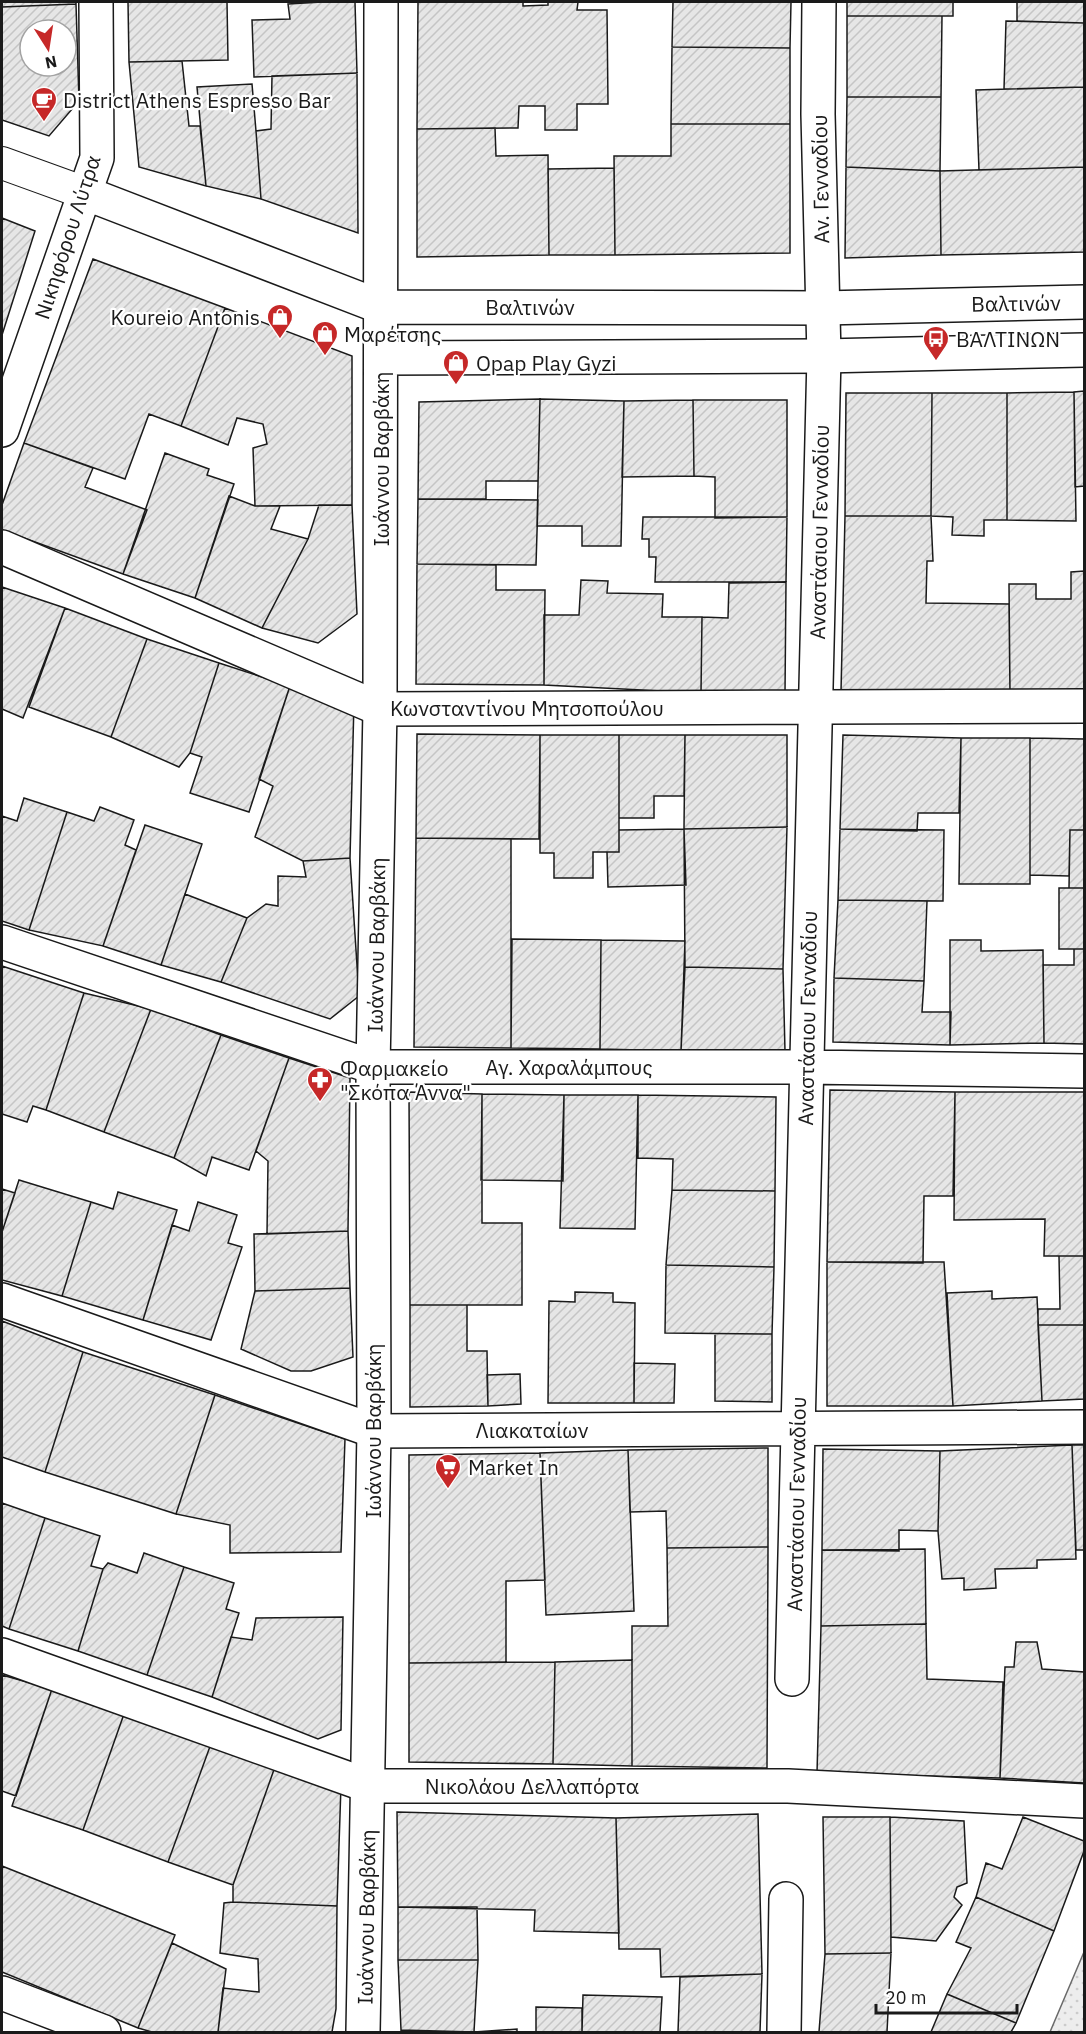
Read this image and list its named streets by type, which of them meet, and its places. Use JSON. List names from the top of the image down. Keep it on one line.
{"streets":{"street":["Αν. Γενναδίου","Νικηφόρου Λύτρα","Βαλτινών","Ιωάννου Βαρβάκη","Αναστάσιου Γενναδίου","Κωνσταντίνου Μητσοπούλου","Αγ. Χαραλάμπους","Λιακαταίων","Νικολάου Δελλαπόρτα"]},"crossings":[["Αν. Γενναδίου","Βαλτινών"],["Αν. Γενναδίου","Αναστάσιου Γενναδίου"],["Νικηφόρου Λύτρα","Βαλτινών"],["Βαλτινών","Ιωάννου Βαρβάκη"],["Ιωάννου Βαρβάκη","Κωνσταντίνου Μητσοπούλου"],["Ιωάννου Βαρβάκη","Αγ. Χαραλάμπους"],["Ιωάννου Βαρβάκη","Λιακαταίων"],["Ιωάννου Βαρβάκη","Νικολάου Δελλαπόρτα"],["Αναστάσιου Γενναδίου","Κωνσταντίνου Μητσοπούλου"],["Αναστάσιου Γενναδίου","Αγ. Χαραλάμπους"],["Αναστάσιου Γενναδίου","Λιακαταίων"]],"places":{"cafe":["District Athens Espresso Bar"],"shop":["Koureio Antonis","Μαρέτσης","Opap Play Gyzi"],"bus stop":["ΒΑΛΤΙΝΩΝ"],"pharmacy":["Φαρμακείο \"Σκόπα Άννα\""],"supermarket":["Market In"]},"scale_bar":"20 m","north":"bottom"}
